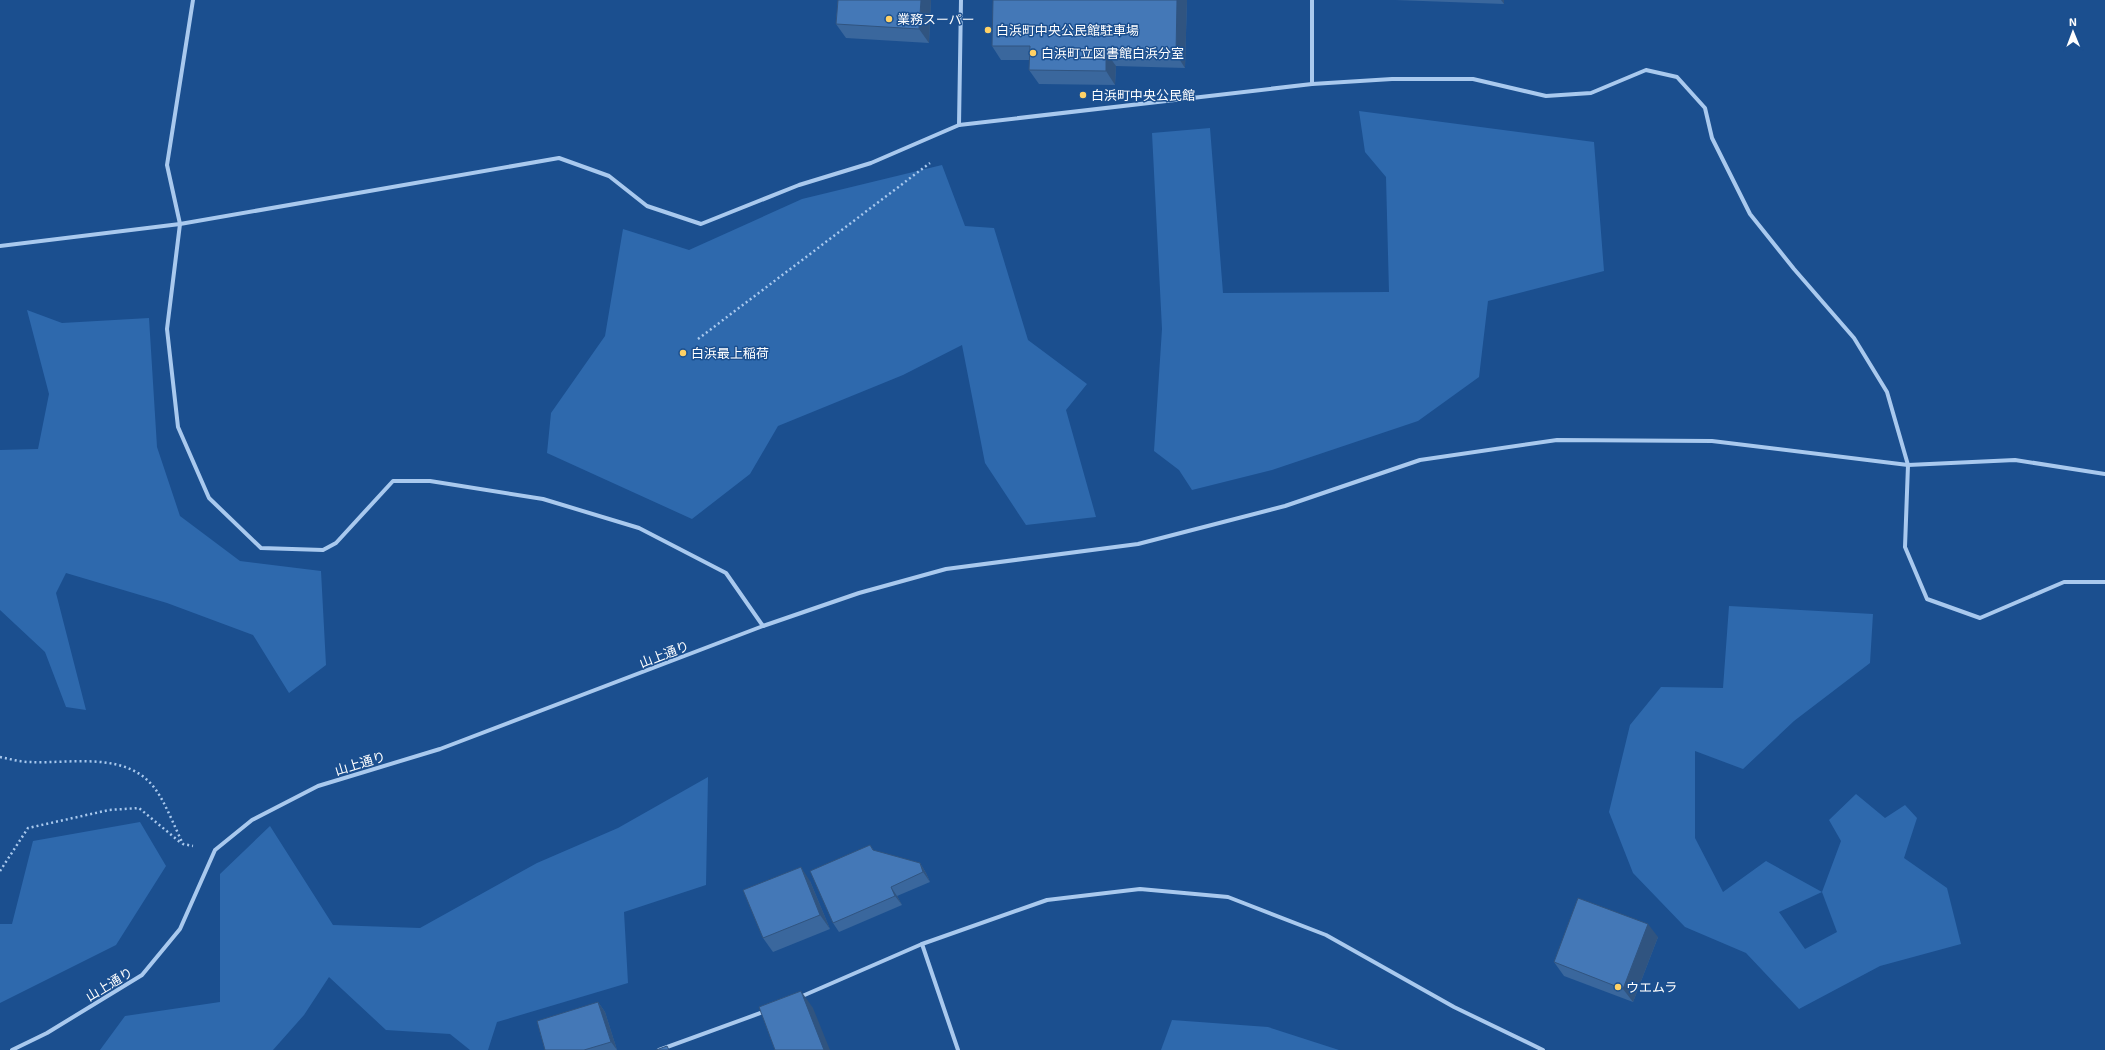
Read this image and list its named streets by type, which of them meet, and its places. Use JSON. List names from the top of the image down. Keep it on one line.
{"streets":{"street":["山上通り"]},"places":["業務スーパー","白浜町中央公民館駐車場","白浜町立図書館白浜分室","白浜町中央公民館","白浜最上稲荷","ウエムラ"],"north":"top"}
